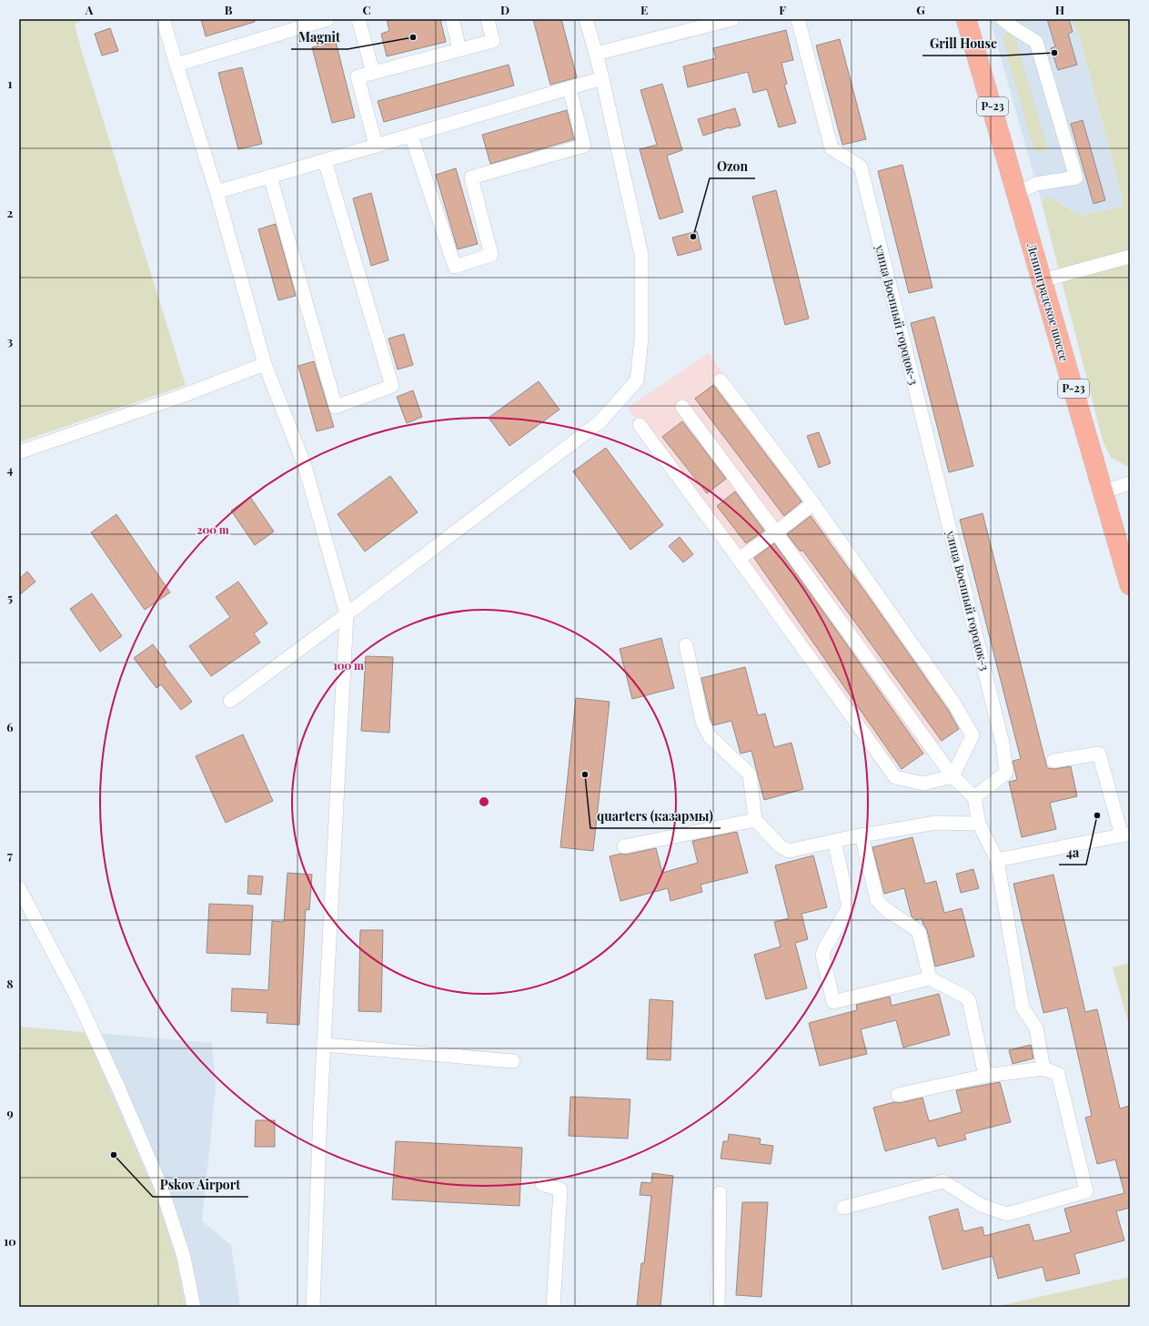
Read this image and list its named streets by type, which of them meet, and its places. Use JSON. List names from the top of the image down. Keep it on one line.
{"streets":{"highway":["Р-23","Ленинградское шоссе"],"street":["улица Военный городок-3"]},"places":["Magnit","Grill House","Ozon","quarters (казармы)","4а","Pskov Airport"],"grid":{"columns":["A","B","C","D","E","F","G","H"],"rows":["1","2","3","4","5","6","7","8","9","10"]},"rings":["200 m","100 m"]}
